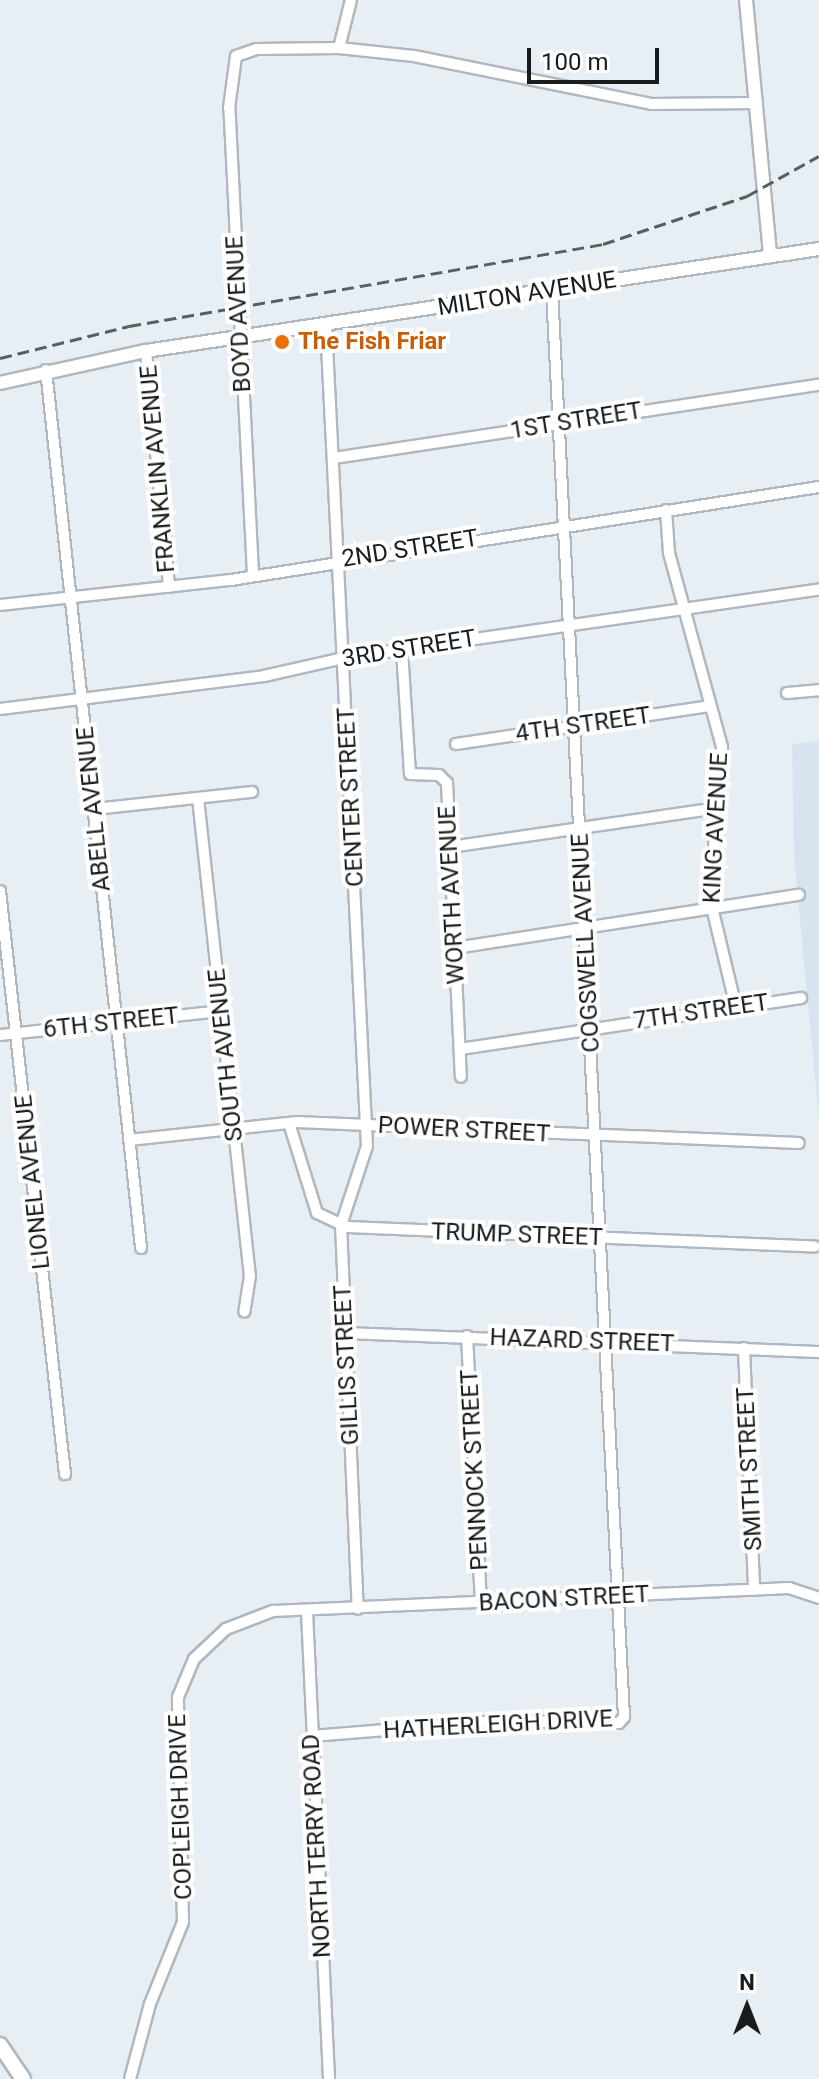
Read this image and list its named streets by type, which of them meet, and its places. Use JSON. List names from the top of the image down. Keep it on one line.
{"streets":{"main road":["MILTON AVENUE"],"street":["BOYD AVENUE","1ST STREET","FRANKLIN AVENUE","2ND STREET","3RD STREET","4TH STREET","CENTER STREET","ABELL AVENUE","KING AVENUE","WORTH AVENUE","COGSWELL AVENUE","7TH STREET","6TH STREET","SOUTH AVENUE","POWER STREET","LIONEL AVENUE","TRUMP STREET","HAZARD STREET","GILLIS STREET","SMITH STREET","PENNOCK STREET","BACON STREET","HATHERLEIGH DRIVE","COPLEIGH DRIVE","NORTH TERRY ROAD"]},"crossings":[["MILTON AVENUE","BOYD AVENUE"],["MILTON AVENUE","FRANKLIN AVENUE"],["MILTON AVENUE","CENTER STREET"],["MILTON AVENUE","ABELL AVENUE"],["MILTON AVENUE","COGSWELL AVENUE"],["BOYD AVENUE","2ND STREET"],["1ST STREET","CENTER STREET"],["1ST STREET","COGSWELL AVENUE"],["FRANKLIN AVENUE","2ND STREET"],["2ND STREET","CENTER STREET"],["2ND STREET","ABELL AVENUE"],["2ND STREET","KING AVENUE"],["2ND STREET","COGSWELL AVENUE"],["3RD STREET","CENTER STREET"],["3RD STREET","ABELL AVENUE"],["3RD STREET","KING AVENUE"],["3RD STREET","WORTH AVENUE"],["3RD STREET","COGSWELL AVENUE"],["4TH STREET","KING AVENUE"],["4TH STREET","COGSWELL AVENUE"],["CENTER STREET","POWER STREET"],["CENTER STREET","GILLIS STREET"],["ABELL AVENUE","6TH STREET"],["ABELL AVENUE","POWER STREET"],["KING AVENUE","7TH STREET"],["WORTH AVENUE","7TH STREET"],["COGSWELL AVENUE","7TH STREET"],["COGSWELL AVENUE","POWER STREET"],["COGSWELL AVENUE","TRUMP STREET"],["COGSWELL AVENUE","HAZARD STREET"],["COGSWELL AVENUE","BACON STREET"],["COGSWELL AVENUE","HATHERLEIGH DRIVE"],["6TH STREET","SOUTH AVENUE"],["6TH STREET","LIONEL AVENUE"],["SOUTH AVENUE","POWER STREET"],["POWER STREET","GILLIS STREET"],["TRUMP STREET","GILLIS STREET"],["HAZARD STREET","GILLIS STREET"],["HAZARD STREET","SMITH STREET"],["HAZARD STREET","PENNOCK STREET"],["GILLIS STREET","BACON STREET"],["SMITH STREET","BACON STREET"],["PENNOCK STREET","BACON STREET"],["BACON STREET","COPLEIGH DRIVE"],["BACON STREET","NORTH TERRY ROAD"],["HATHERLEIGH DRIVE","NORTH TERRY ROAD"],["COPLEIGH DRIVE","NORTH TERRY ROAD"]],"places":["The Fish Friar"],"scale_bar":"100 m","north":"top"}
